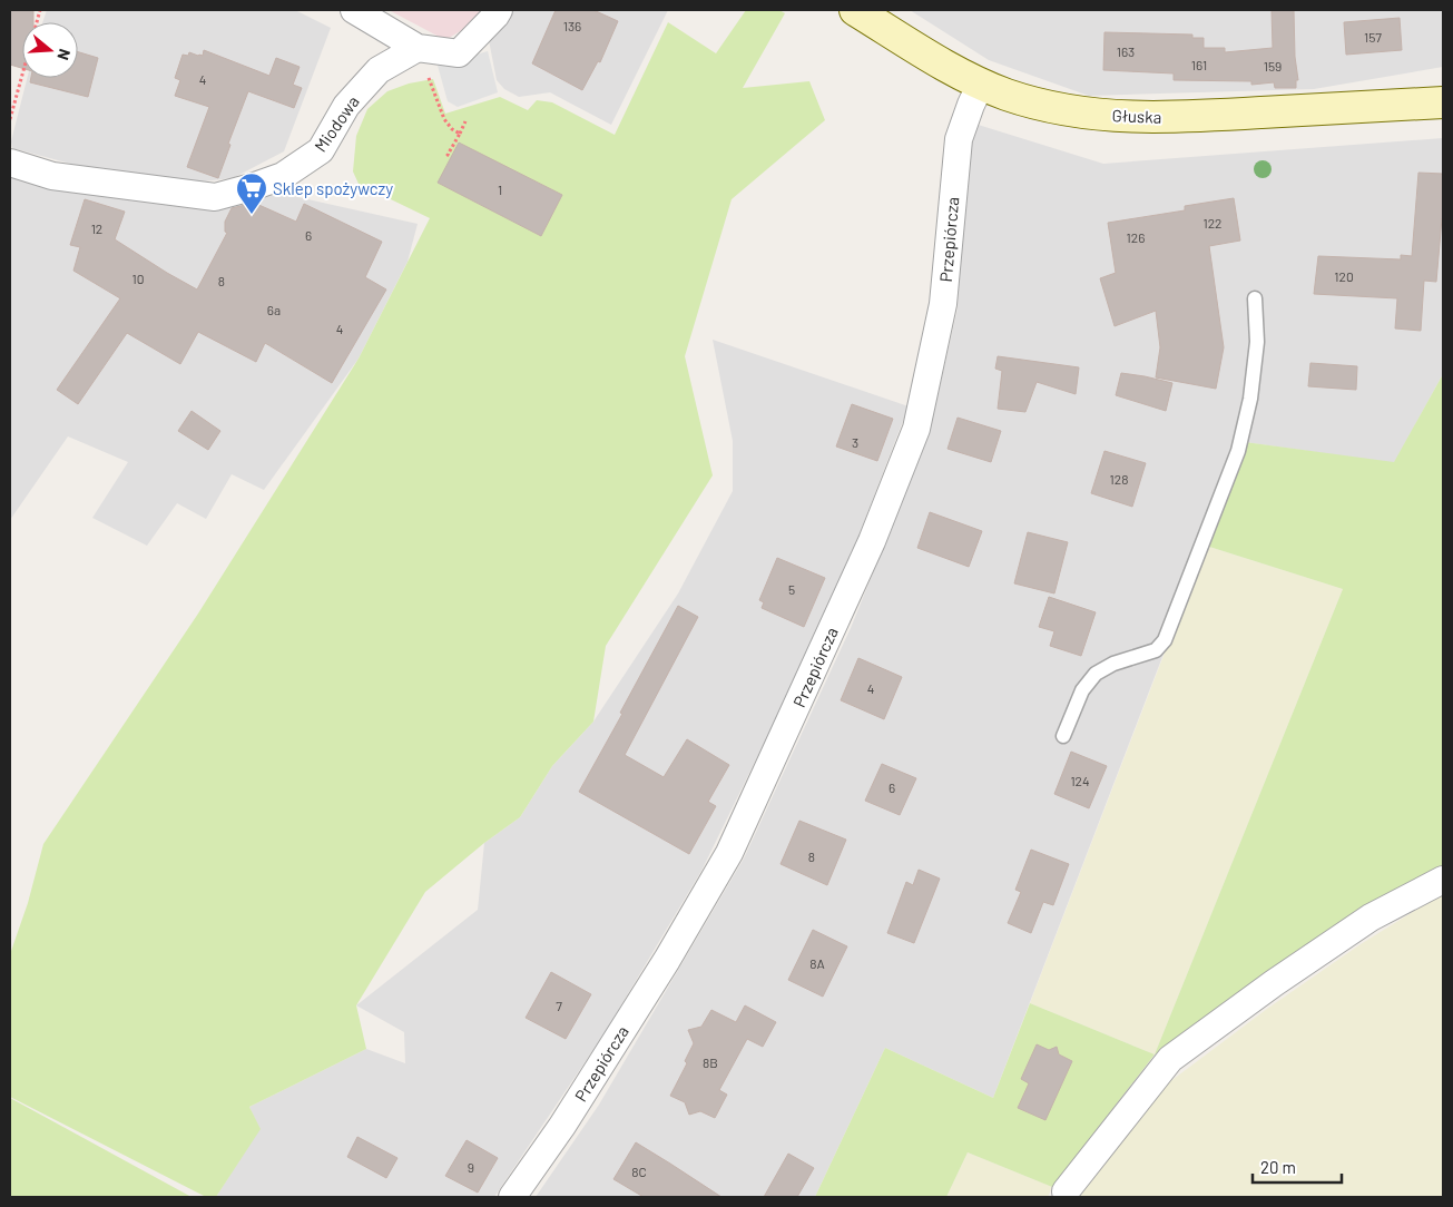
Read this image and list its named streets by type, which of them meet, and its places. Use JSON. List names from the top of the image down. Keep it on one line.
{"streets":{"street":["Głuska","Miodowa","Przepiórcza"]},"crossings":[["Głuska","Przepiórcza"]],"places":{"supermarket":["Sklep spożywczy"]},"house_numbers":["136","157","163","161","159","4","1","122","12","6","126","120","10","8","6a","4","3","128","5","4","124","6","8","8A","7","8B","9","8C"],"scale_bar":"20 m","north":"right"}
